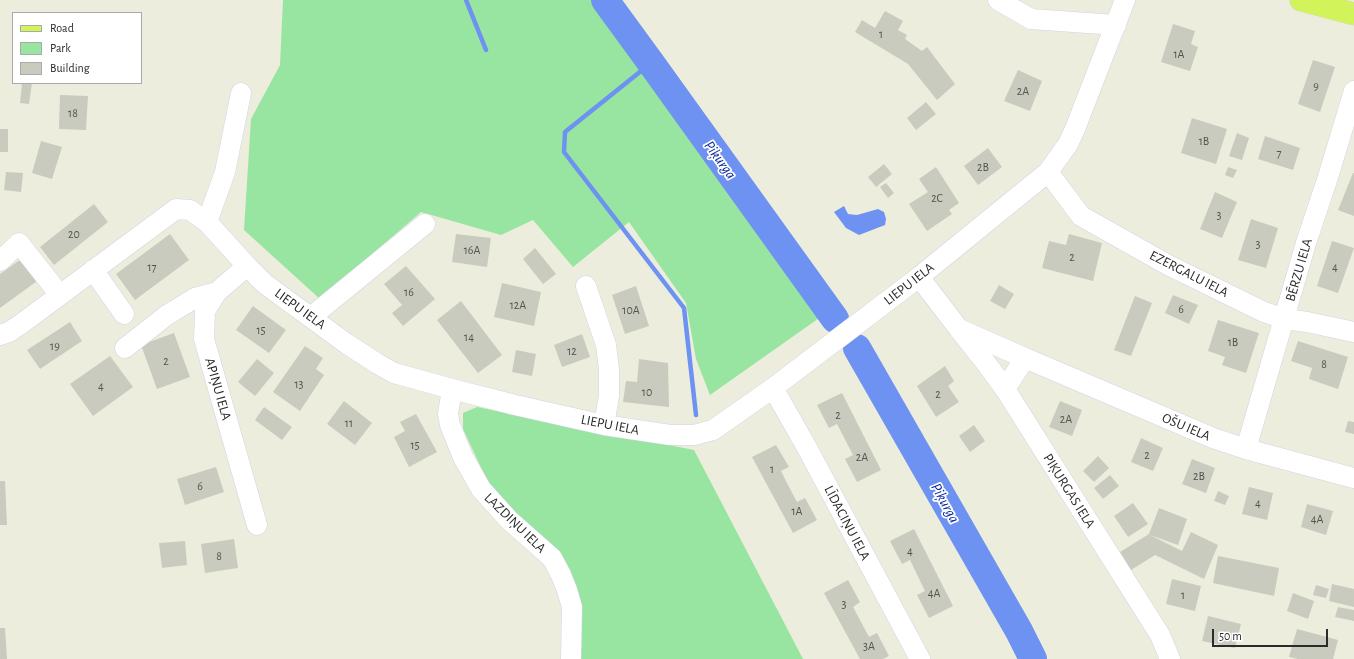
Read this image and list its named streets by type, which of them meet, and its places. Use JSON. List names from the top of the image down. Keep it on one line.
{"streets":{"street":["BĒRZU IELA","EZERGALU IELA","LIEPU IELA","APIŅU IELA","OŠU IELA","PIĶURGAS IELA","LAZDIŅU IELA","LĪDACIŅU IELA"]},"crossings":[["BĒRZU IELA","EZERGALU IELA"],["BĒRZU IELA","OŠU IELA"],["EZERGALU IELA","LIEPU IELA"],["LIEPU IELA","APIŅU IELA"],["LIEPU IELA","OŠU IELA"],["LIEPU IELA","LAZDIŅU IELA"],["LIEPU IELA","LĪDACIŅU IELA"],["OŠU IELA","PIĶURGAS IELA"]],"water":["Piķurga"],"house_numbers":["1","1A","9","2A","18","1B","7","2B","2C","3","20","3","16A","2","17","4","16","12A","6","10A","15","14","1B","19","12","2","8","13","4","10","2","2","2A","11","15","2","2A","1","2B","6","4","1A","4A","4","8","4A","1","3","3A"],"legend":["Road","Park","Building"],"scale_bar":"50 m"}
